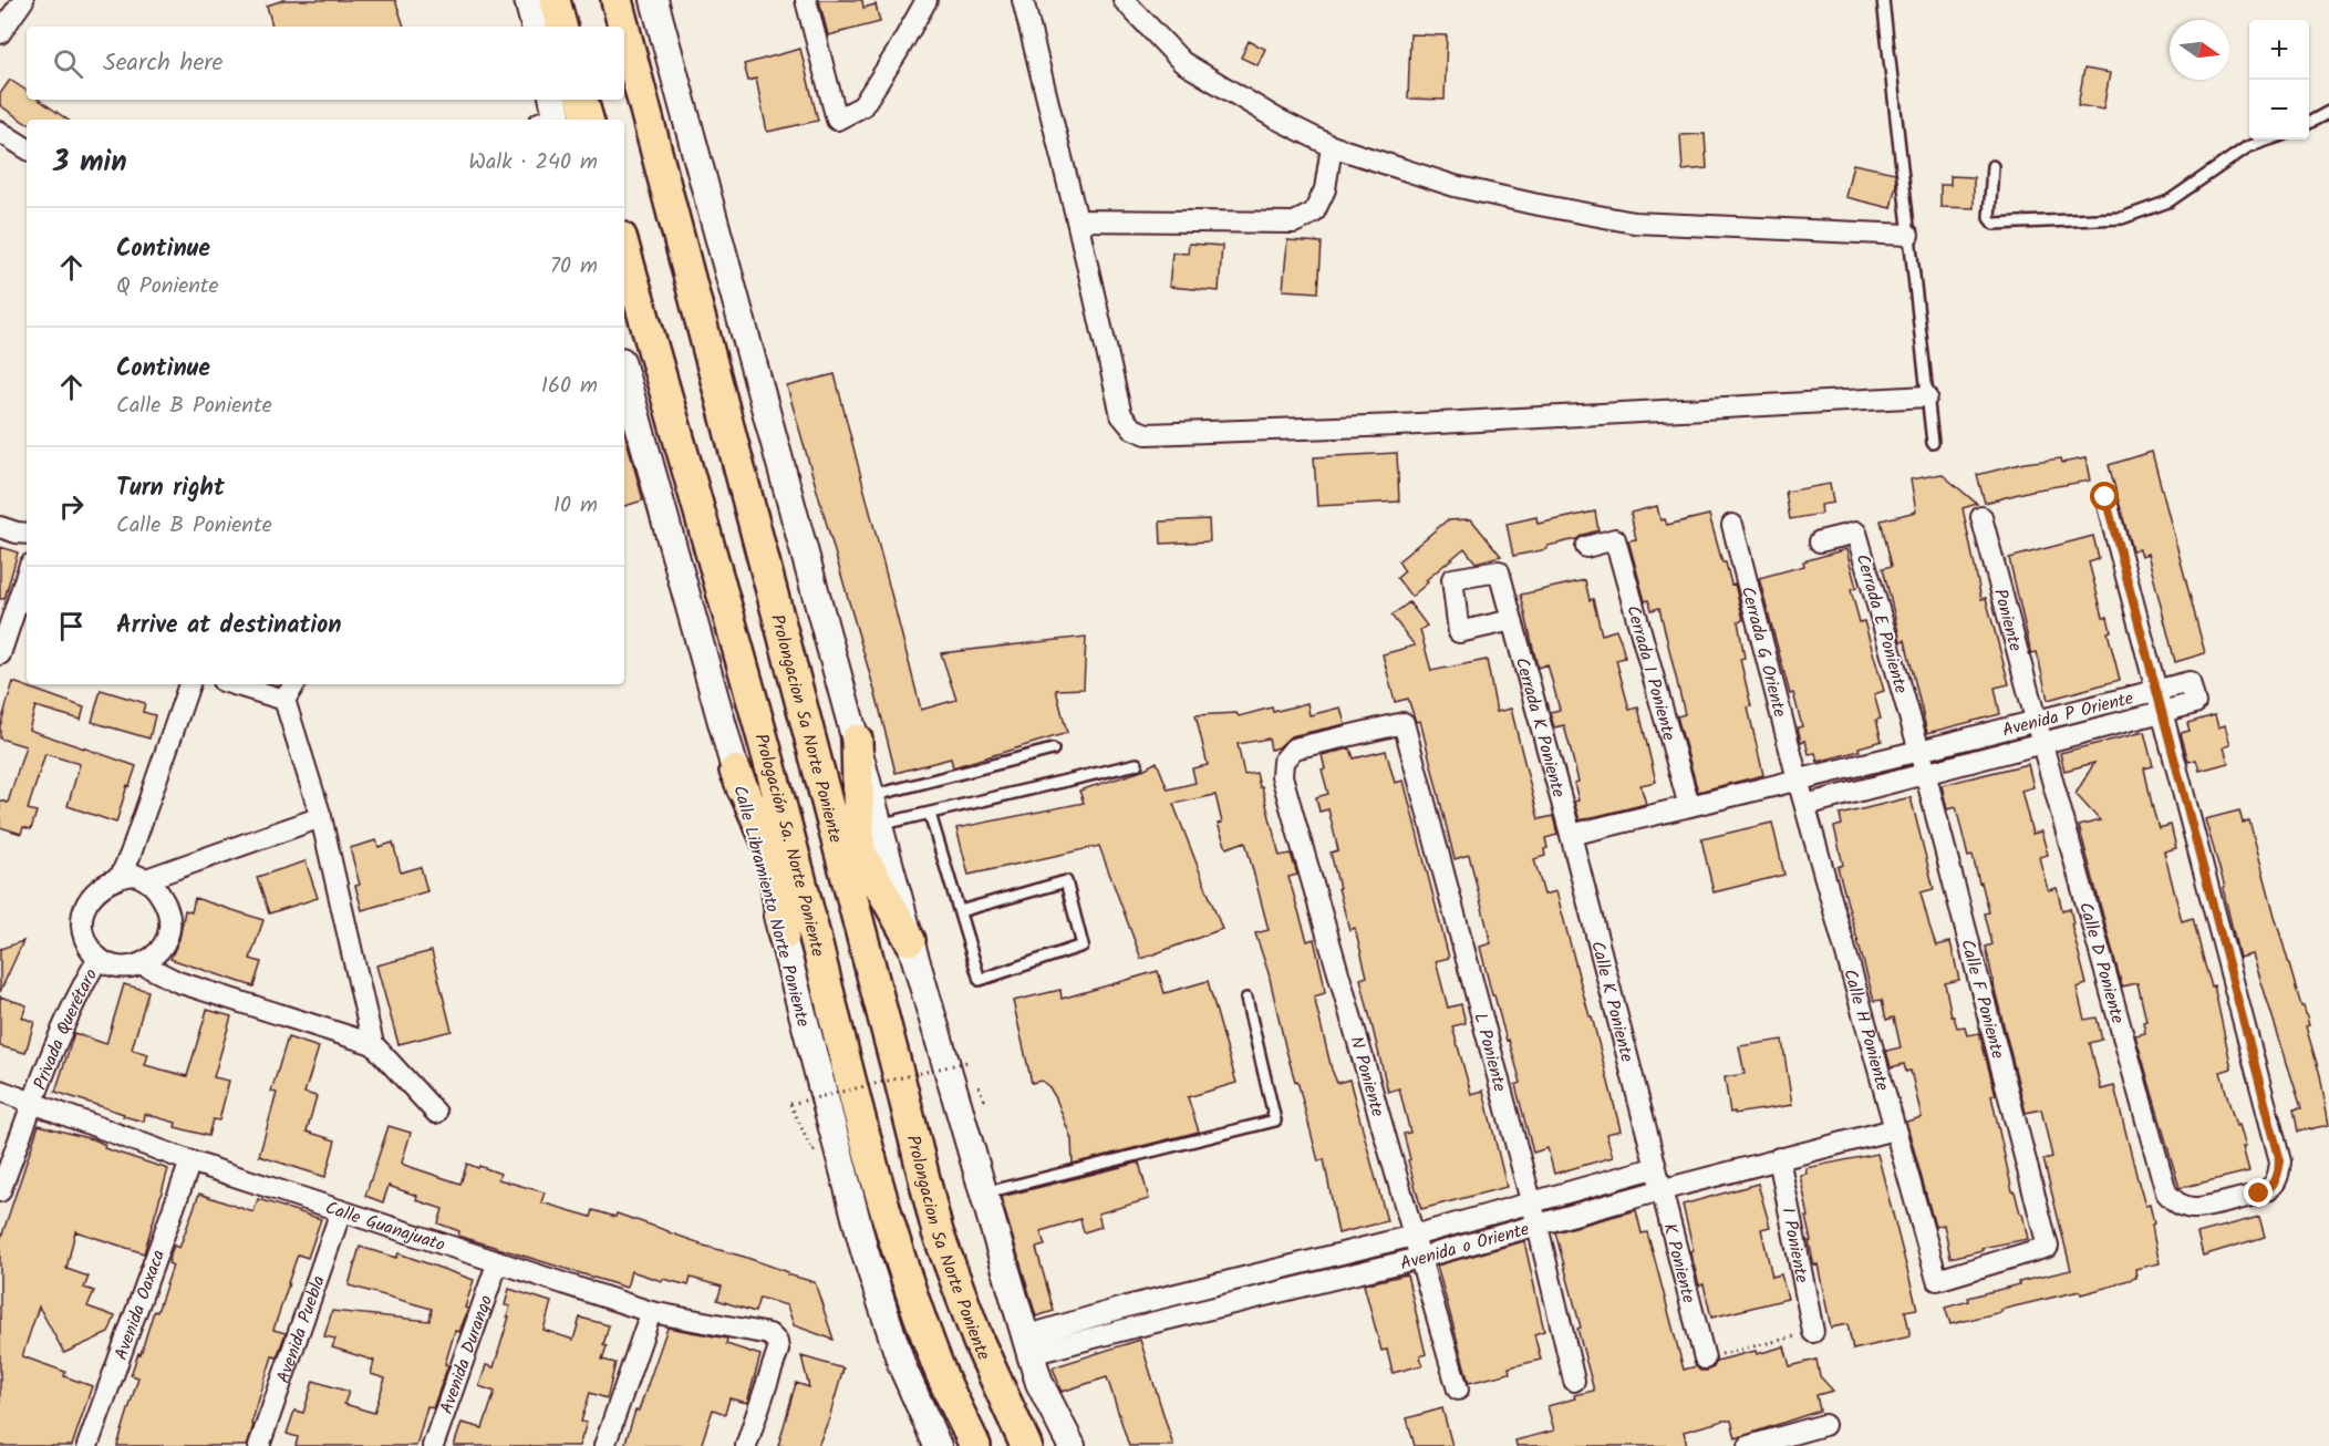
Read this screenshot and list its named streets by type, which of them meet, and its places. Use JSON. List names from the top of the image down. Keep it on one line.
{"streets":{"main road":["Prolongacion 5a Norte Poniente","Prologación 5a. Norte Poniente"],"street":["Poniente","Cerrada E Poniente","Cerrada G Oriente","Cerrada I Poniente","Avenida P Oriente","Cerrada K Poniente","Calle Libramiento Norte Poniente","Calle D Poniente","Calle F Poniente","Calle K Poniente","Privada Querétaro","Calle H Poniente","L Poniente","N Poniente","Calle Guanajuato","I Poniente","Avenida o Oriente","K Poniente","Avenida Oaxaca","Avenida Puebla","Avenida Durango"]},"crossings":[["Poniente","Avenida P Oriente"],["Poniente","Calle D Poniente"],["Cerrada E Poniente","Avenida P Oriente"],["Cerrada E Poniente","Calle F Poniente"],["Cerrada G Oriente","Avenida P Oriente"],["Cerrada G Oriente","Calle H Poniente"],["Cerrada I Poniente","Avenida P Oriente"],["Avenida P Oriente","Cerrada K Poniente"],["Avenida P Oriente","Calle D Poniente"],["Avenida P Oriente","Calle F Poniente"],["Avenida P Oriente","Calle K Poniente"],["Avenida P Oriente","Calle H Poniente"],["Cerrada K Poniente","Calle K Poniente"],["Calle F Poniente","Calle H Poniente"],["Calle K Poniente","Avenida o Oriente"],["Calle K Poniente","K Poniente"],["Privada Querétaro","Calle Guanajuato"],["Calle H Poniente","Avenida o Oriente"],["L Poniente","N Poniente"],["L Poniente","Avenida o Oriente"],["N Poniente","Avenida o Oriente"],["Calle Guanajuato","Avenida Oaxaca"],["Calle Guanajuato","Avenida Puebla"],["Calle Guanajuato","Avenida Durango"],["I Poniente","Avenida o Oriente"],["Avenida o Oriente","K Poniente"]],"north":"right","page":{"map_buttons":["+","−"],"search":"Search here","heading":["3 min","Walk · 240 m"],"list":[["Continue","Q Poniente","70 m"],["Continue","Calle B Poniente","160 m"],["Turn right","Calle B Poniente","10 m"],"Arrive at destination"]}}
